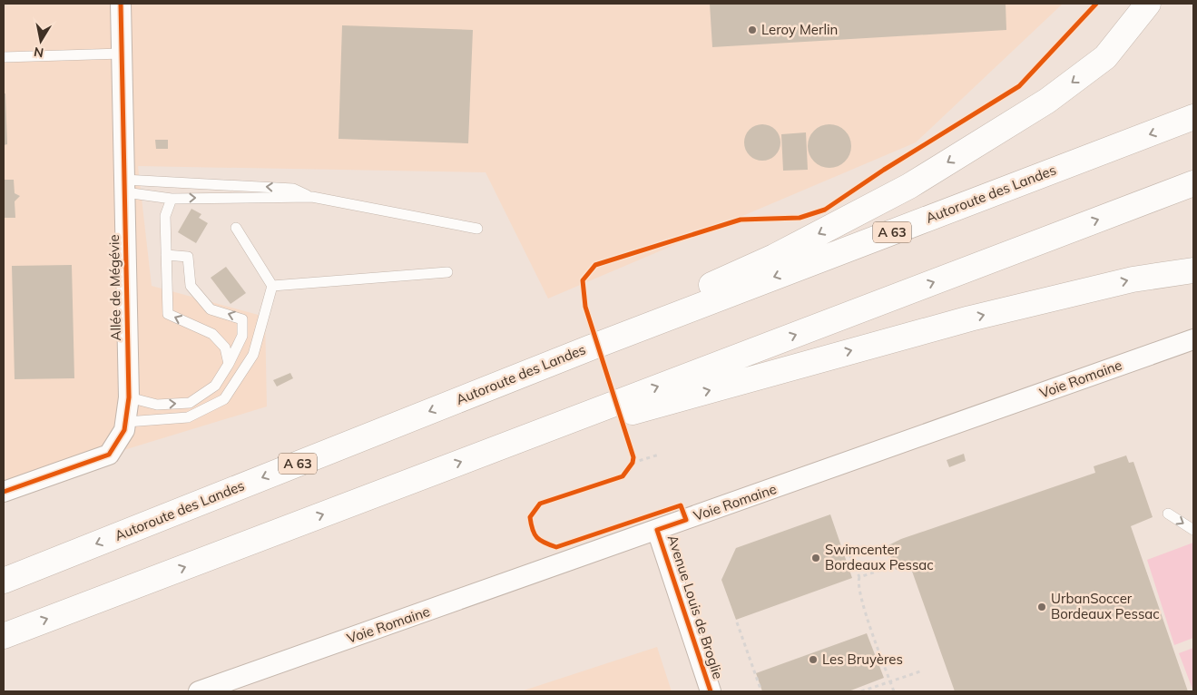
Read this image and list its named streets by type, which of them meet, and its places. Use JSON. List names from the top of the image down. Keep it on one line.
{"streets":{"highway":["Autoroute des Landes","A 63"],"street":["Allée de Mégévie","Voie Romaine","Avenue Louis de Broglie"]},"crossings":[["Voie Romaine","Avenue Louis de Broglie"]],"places":["Leroy Merlin","Swimcenter Bordeaux Pessac","UrbanSoccer Bordeaux Pessac","Les Bruyères"],"north":"bottom"}
